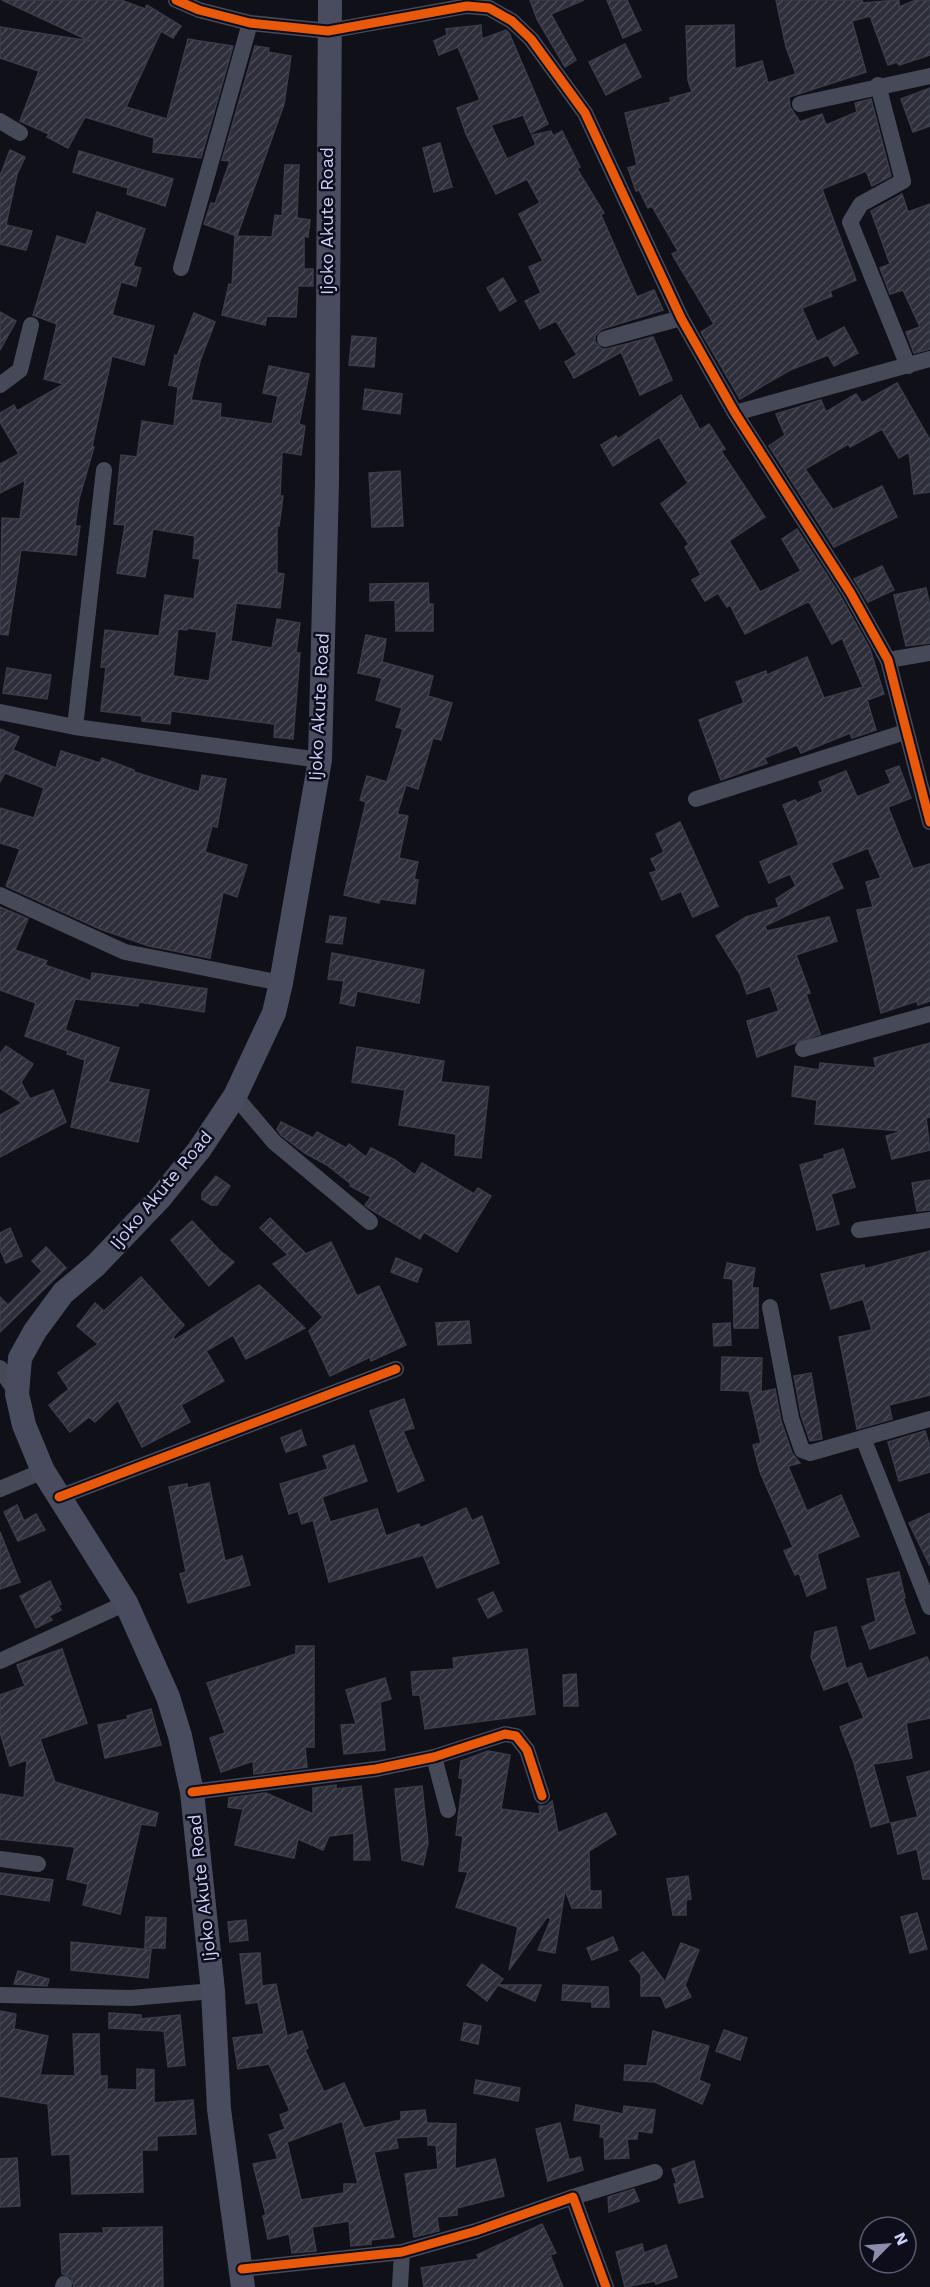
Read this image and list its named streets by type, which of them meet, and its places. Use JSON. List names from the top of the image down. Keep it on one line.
{"streets":{"main road":["Ijoko Akute Road"]},"north":"top right"}
